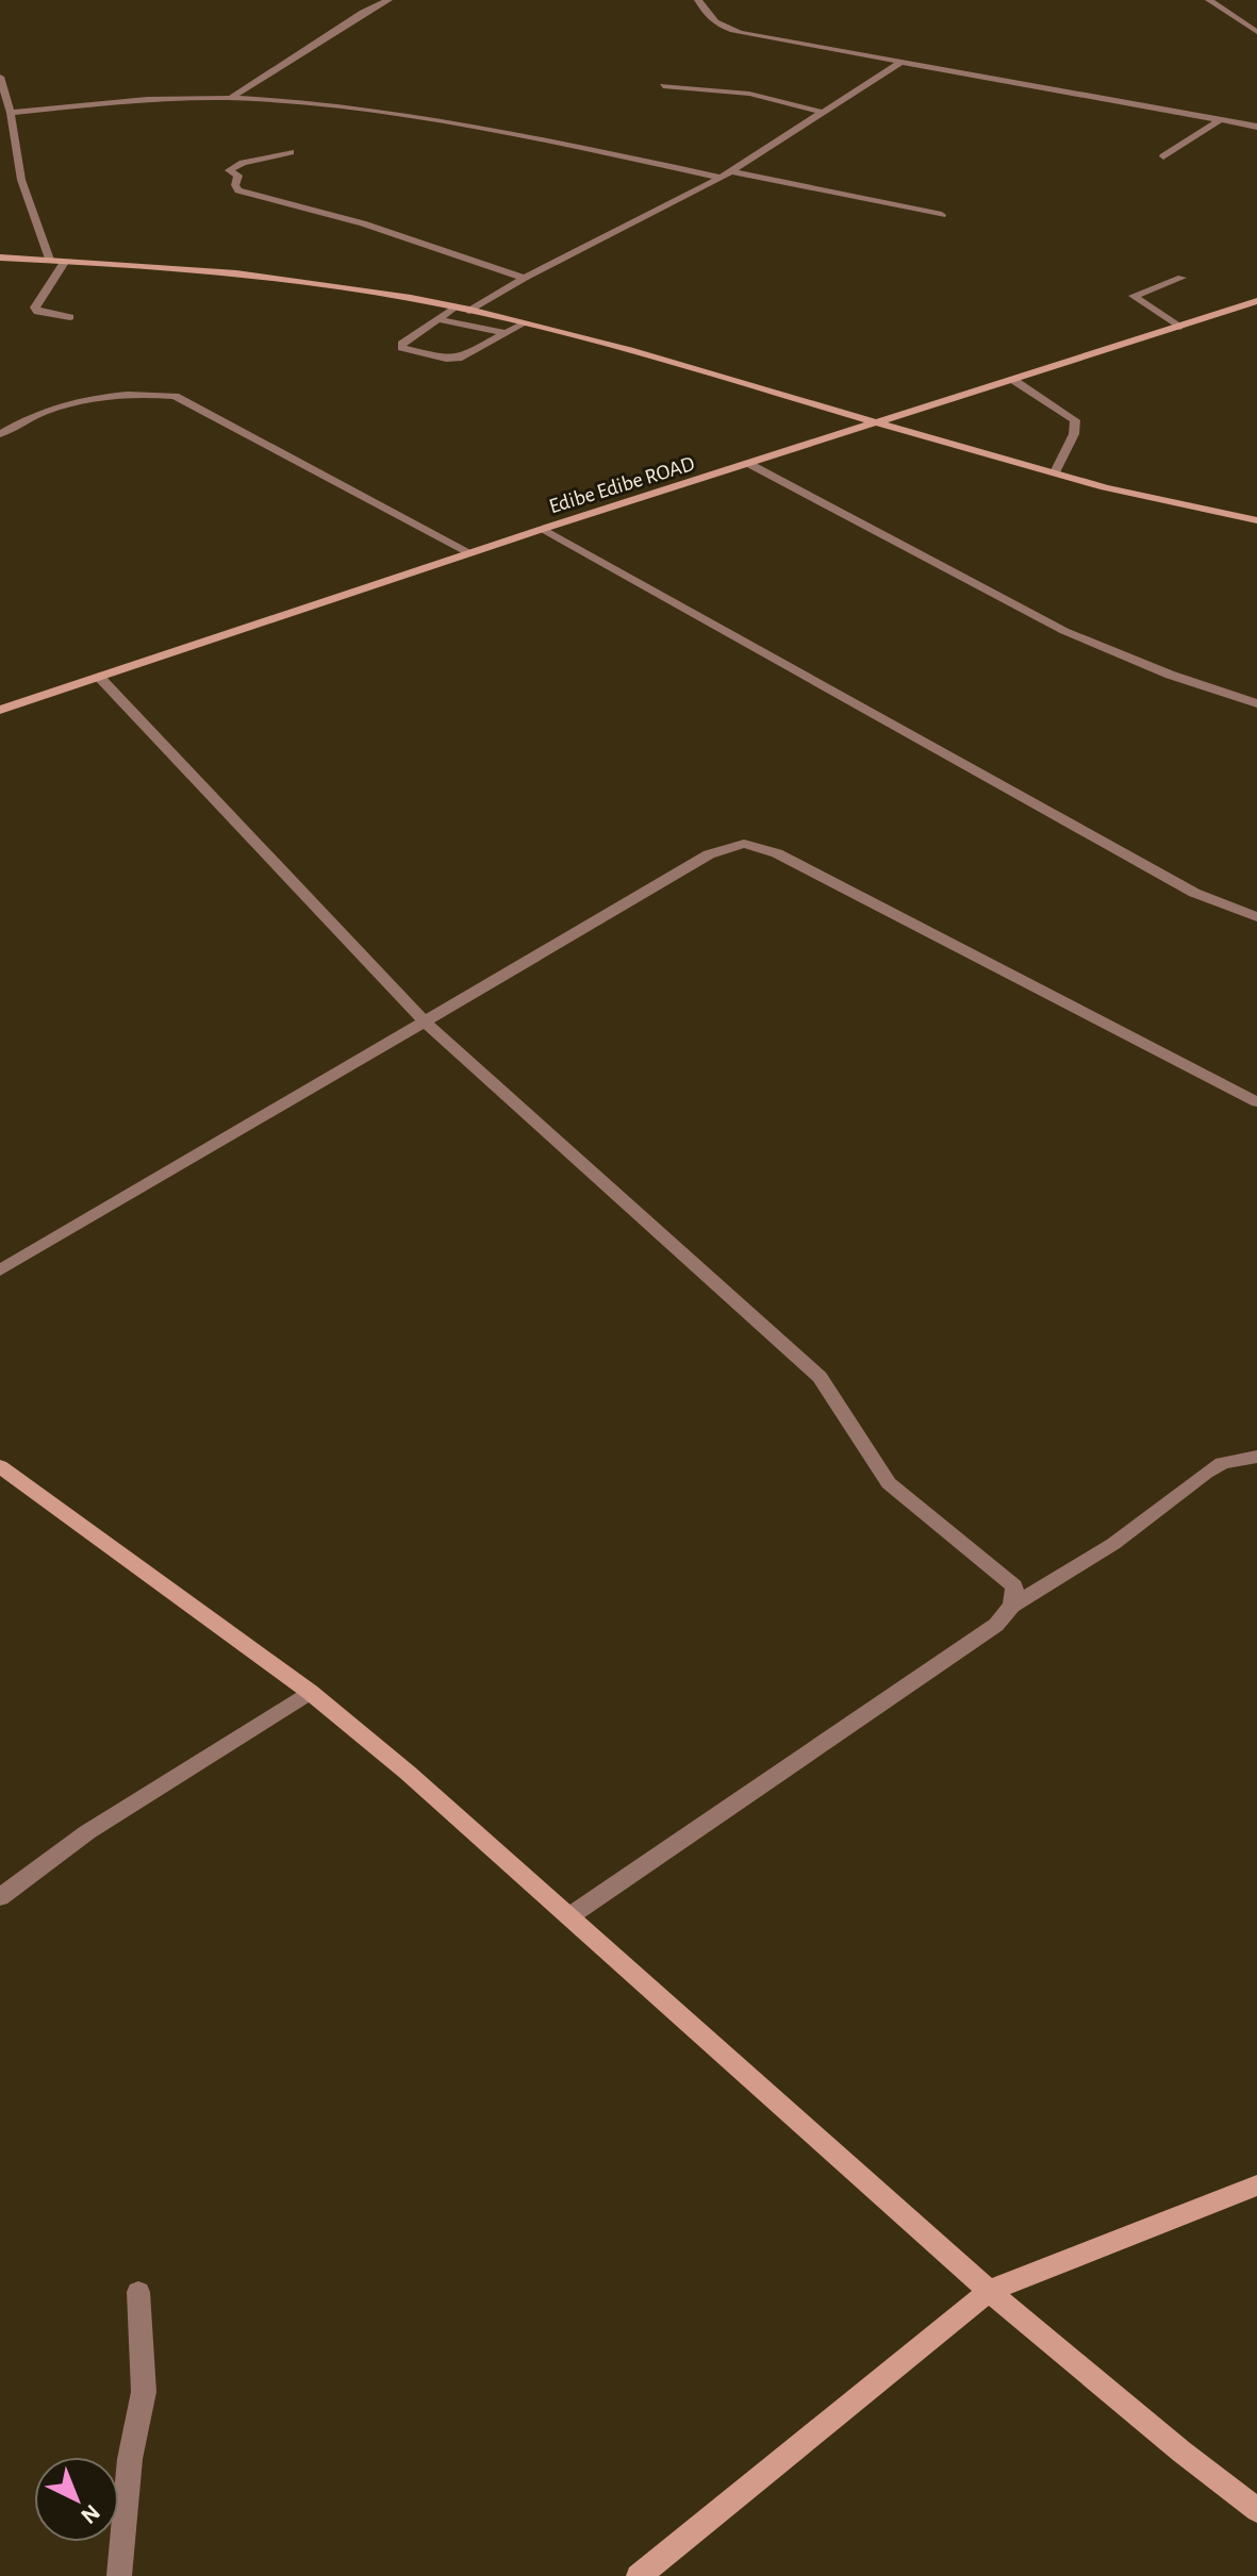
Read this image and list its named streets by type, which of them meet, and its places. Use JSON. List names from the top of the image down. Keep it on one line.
{"streets":{"street":["Edibe Edibe ROAD"]},"north":"bottom right"}
